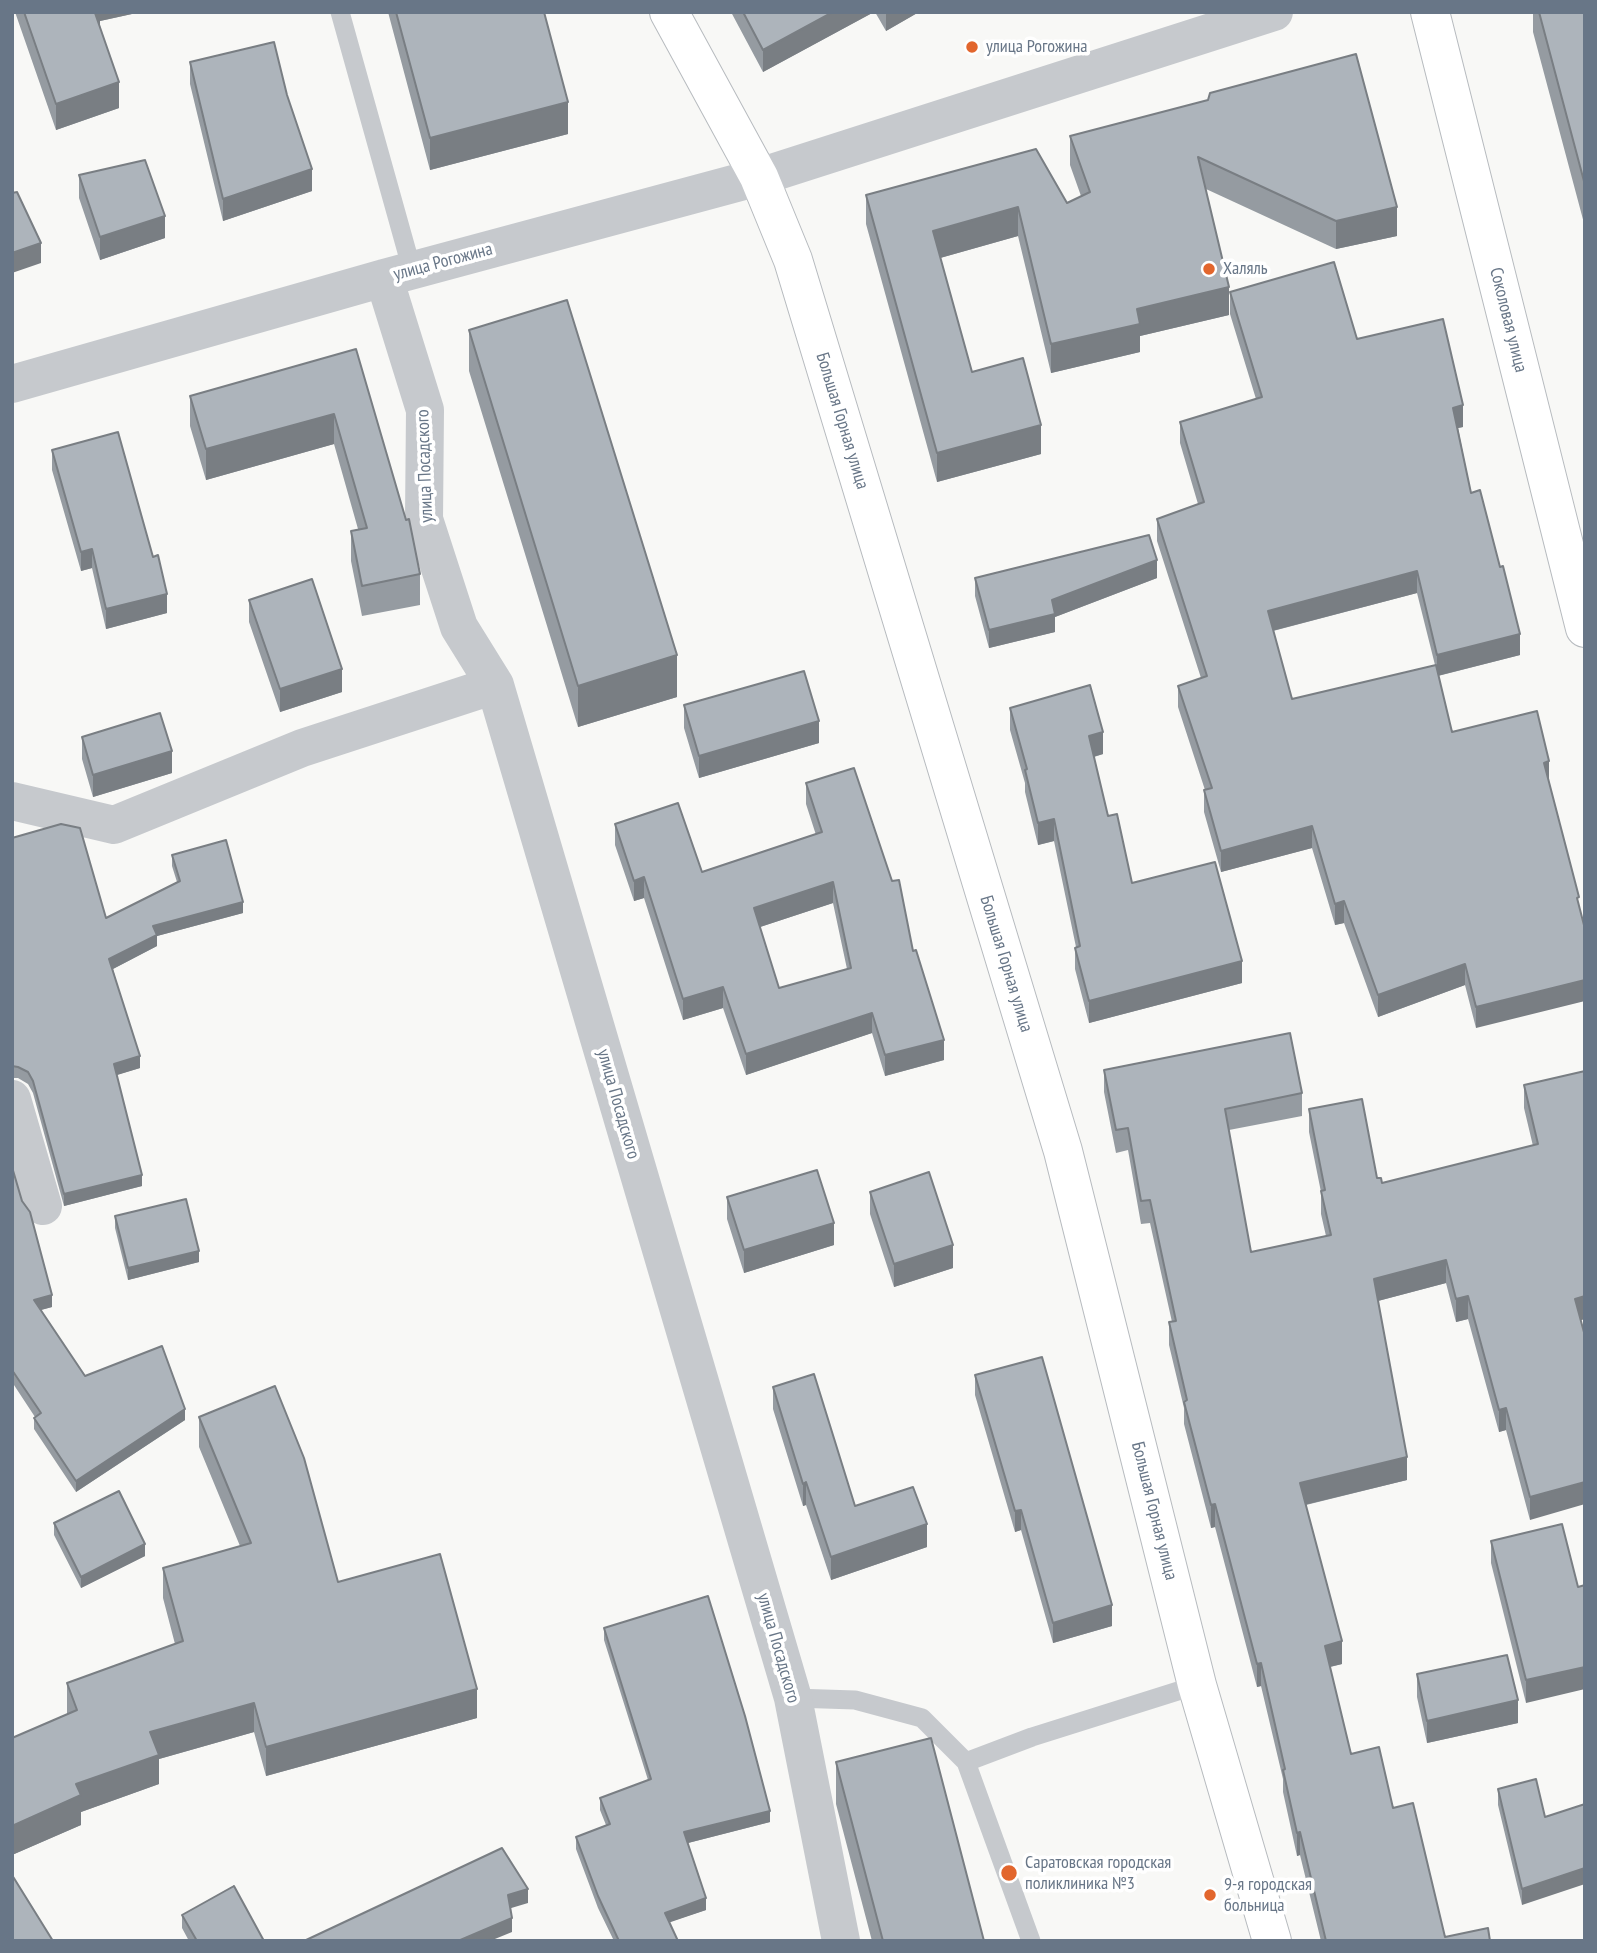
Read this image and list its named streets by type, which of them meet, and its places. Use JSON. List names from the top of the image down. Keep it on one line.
{"streets":{"main road":["Соколовая улица","Большая Горная улица"],"street":["улица Рогожина","улица Посадского"]},"crossings":[["улица Рогожина","Большая Горная улица"],["улица Рогожина","улица Посадского"]],"places":["улица Рогожина","Халяль","Саратовская городская поликлиника №3","9-я городская больница"]}
